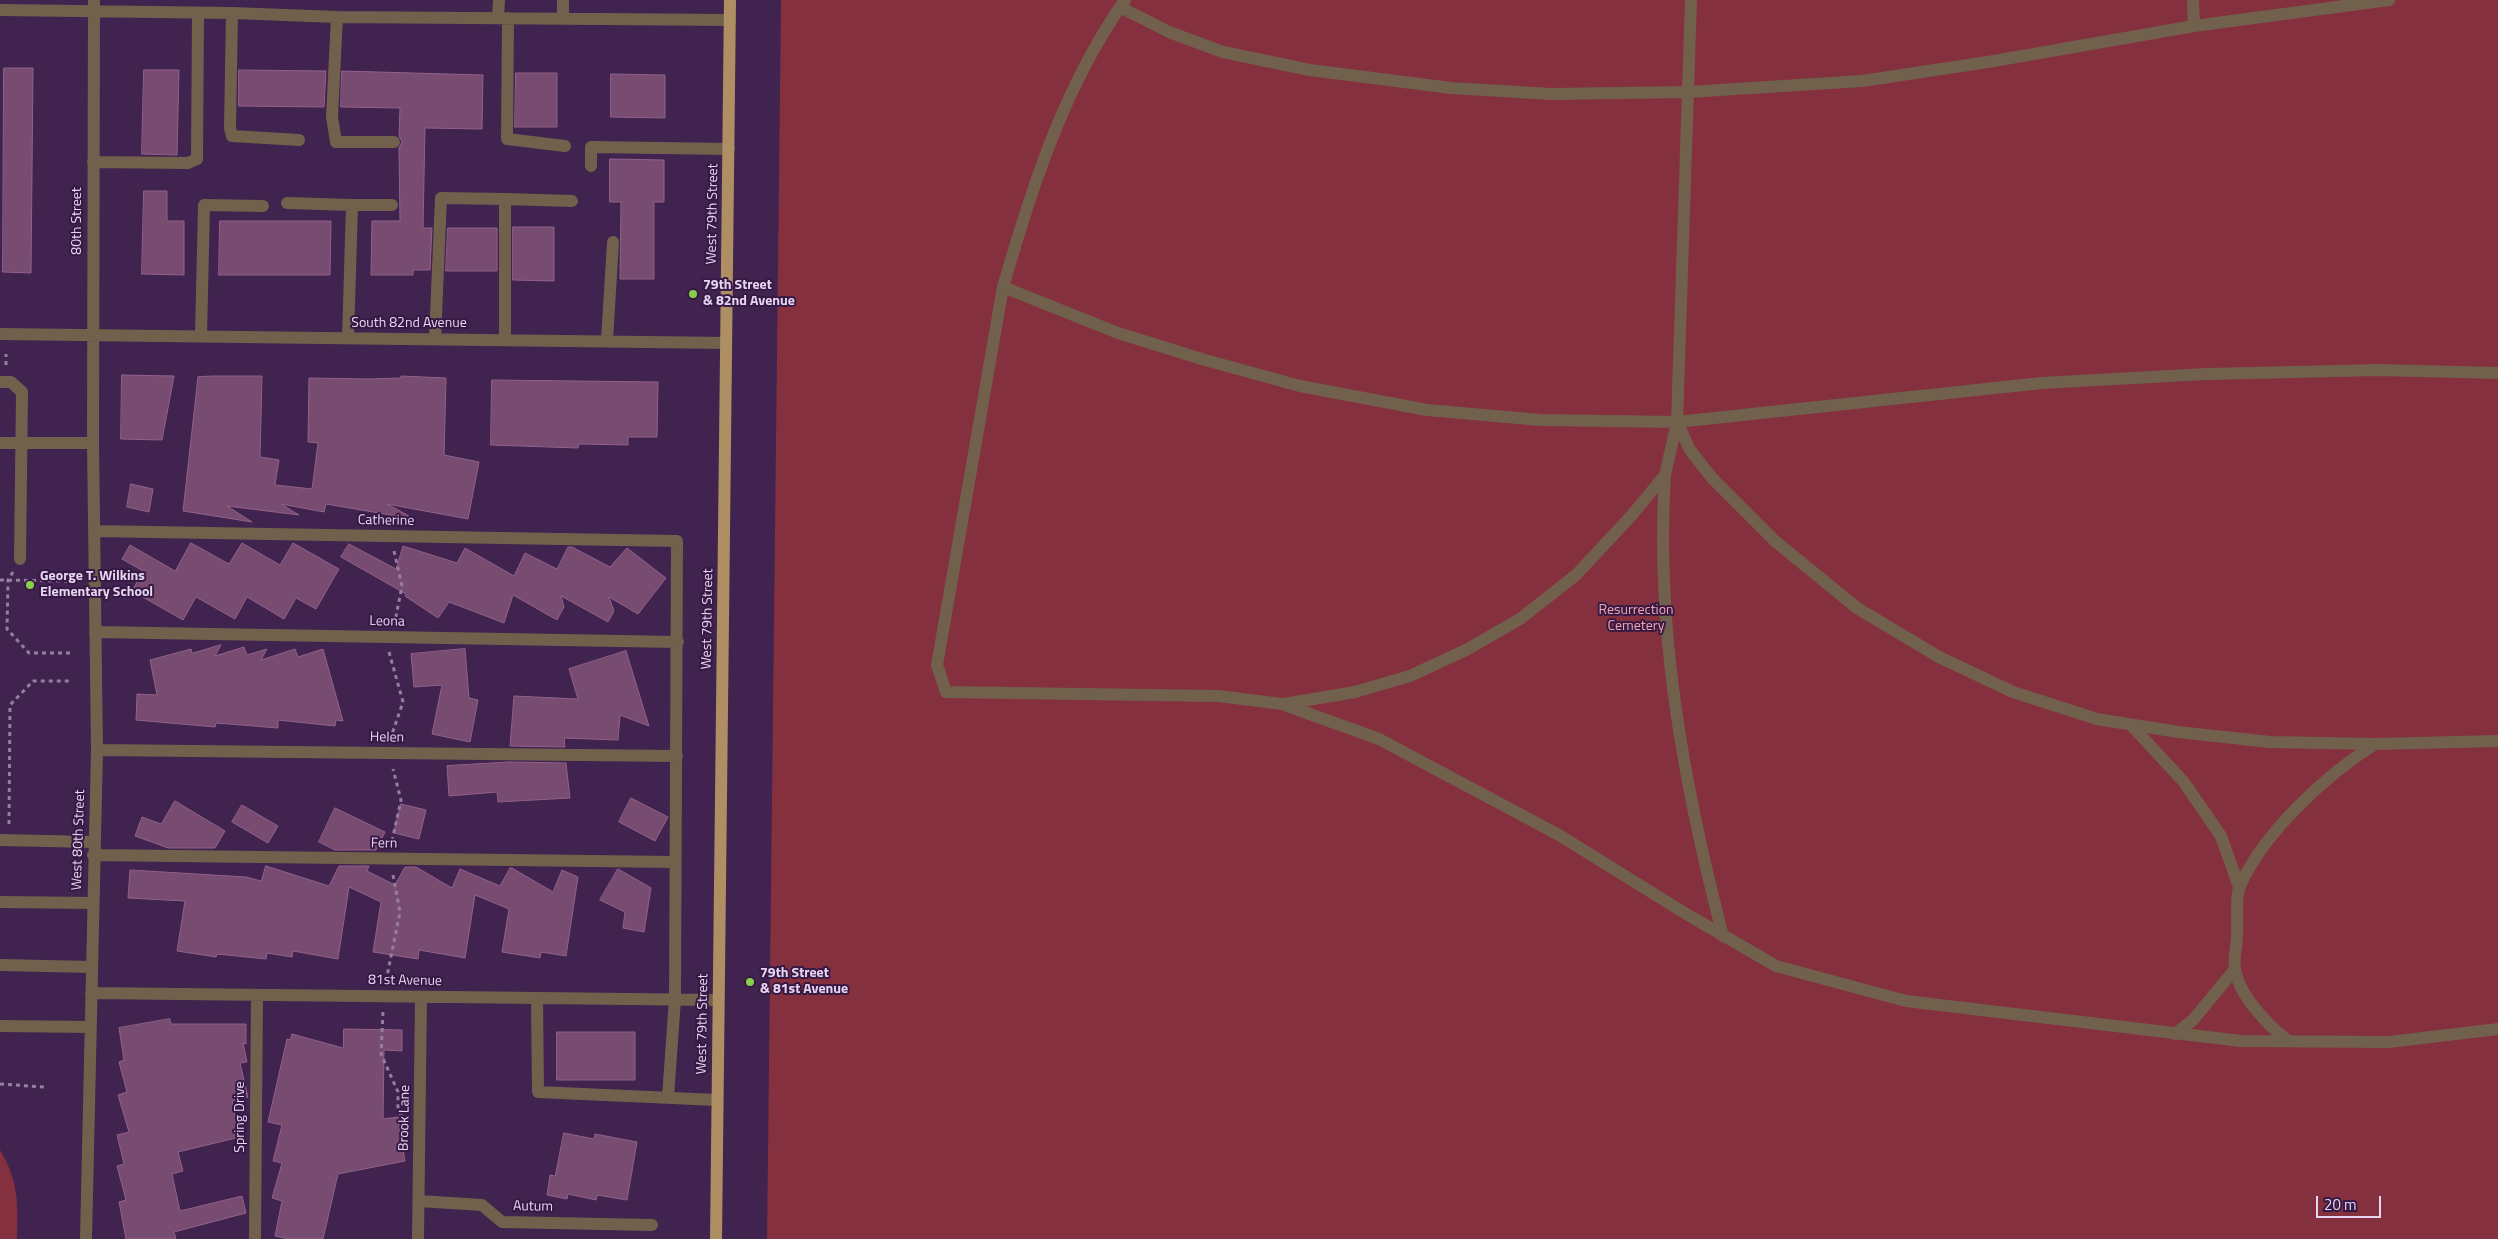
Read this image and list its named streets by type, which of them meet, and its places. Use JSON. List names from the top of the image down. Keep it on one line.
{"streets":{"main road":["West 79th Street"],"street":["80th Street","South 82nd Avenue","Catherine","Leona","Helen","West 80th Street","Fern","81st Avenue","Spring Drive","Brook Lane","Autum"]},"crossings":[["West 79th Street","South 82nd Avenue"],["West 79th Street","81st Avenue"],["80th Street","South 82nd Avenue"],["80th Street","West 80th Street"],["Catherine","Leona"],["Catherine","West 80th Street"],["Leona","West 80th Street"],["Helen","West 80th Street"],["West 80th Street","Fern"],["West 80th Street","81st Avenue"],["81st Avenue","Spring Drive"],["81st Avenue","Brook Lane"],["Brook Lane","Autum"]],"parks":["Resurrection Cemetery"],"places":["79th Street & 82nd Avenue","George T. Wilkins Elementary School","79th Street & 81st Avenue"],"scale_bar":"20 m"}
